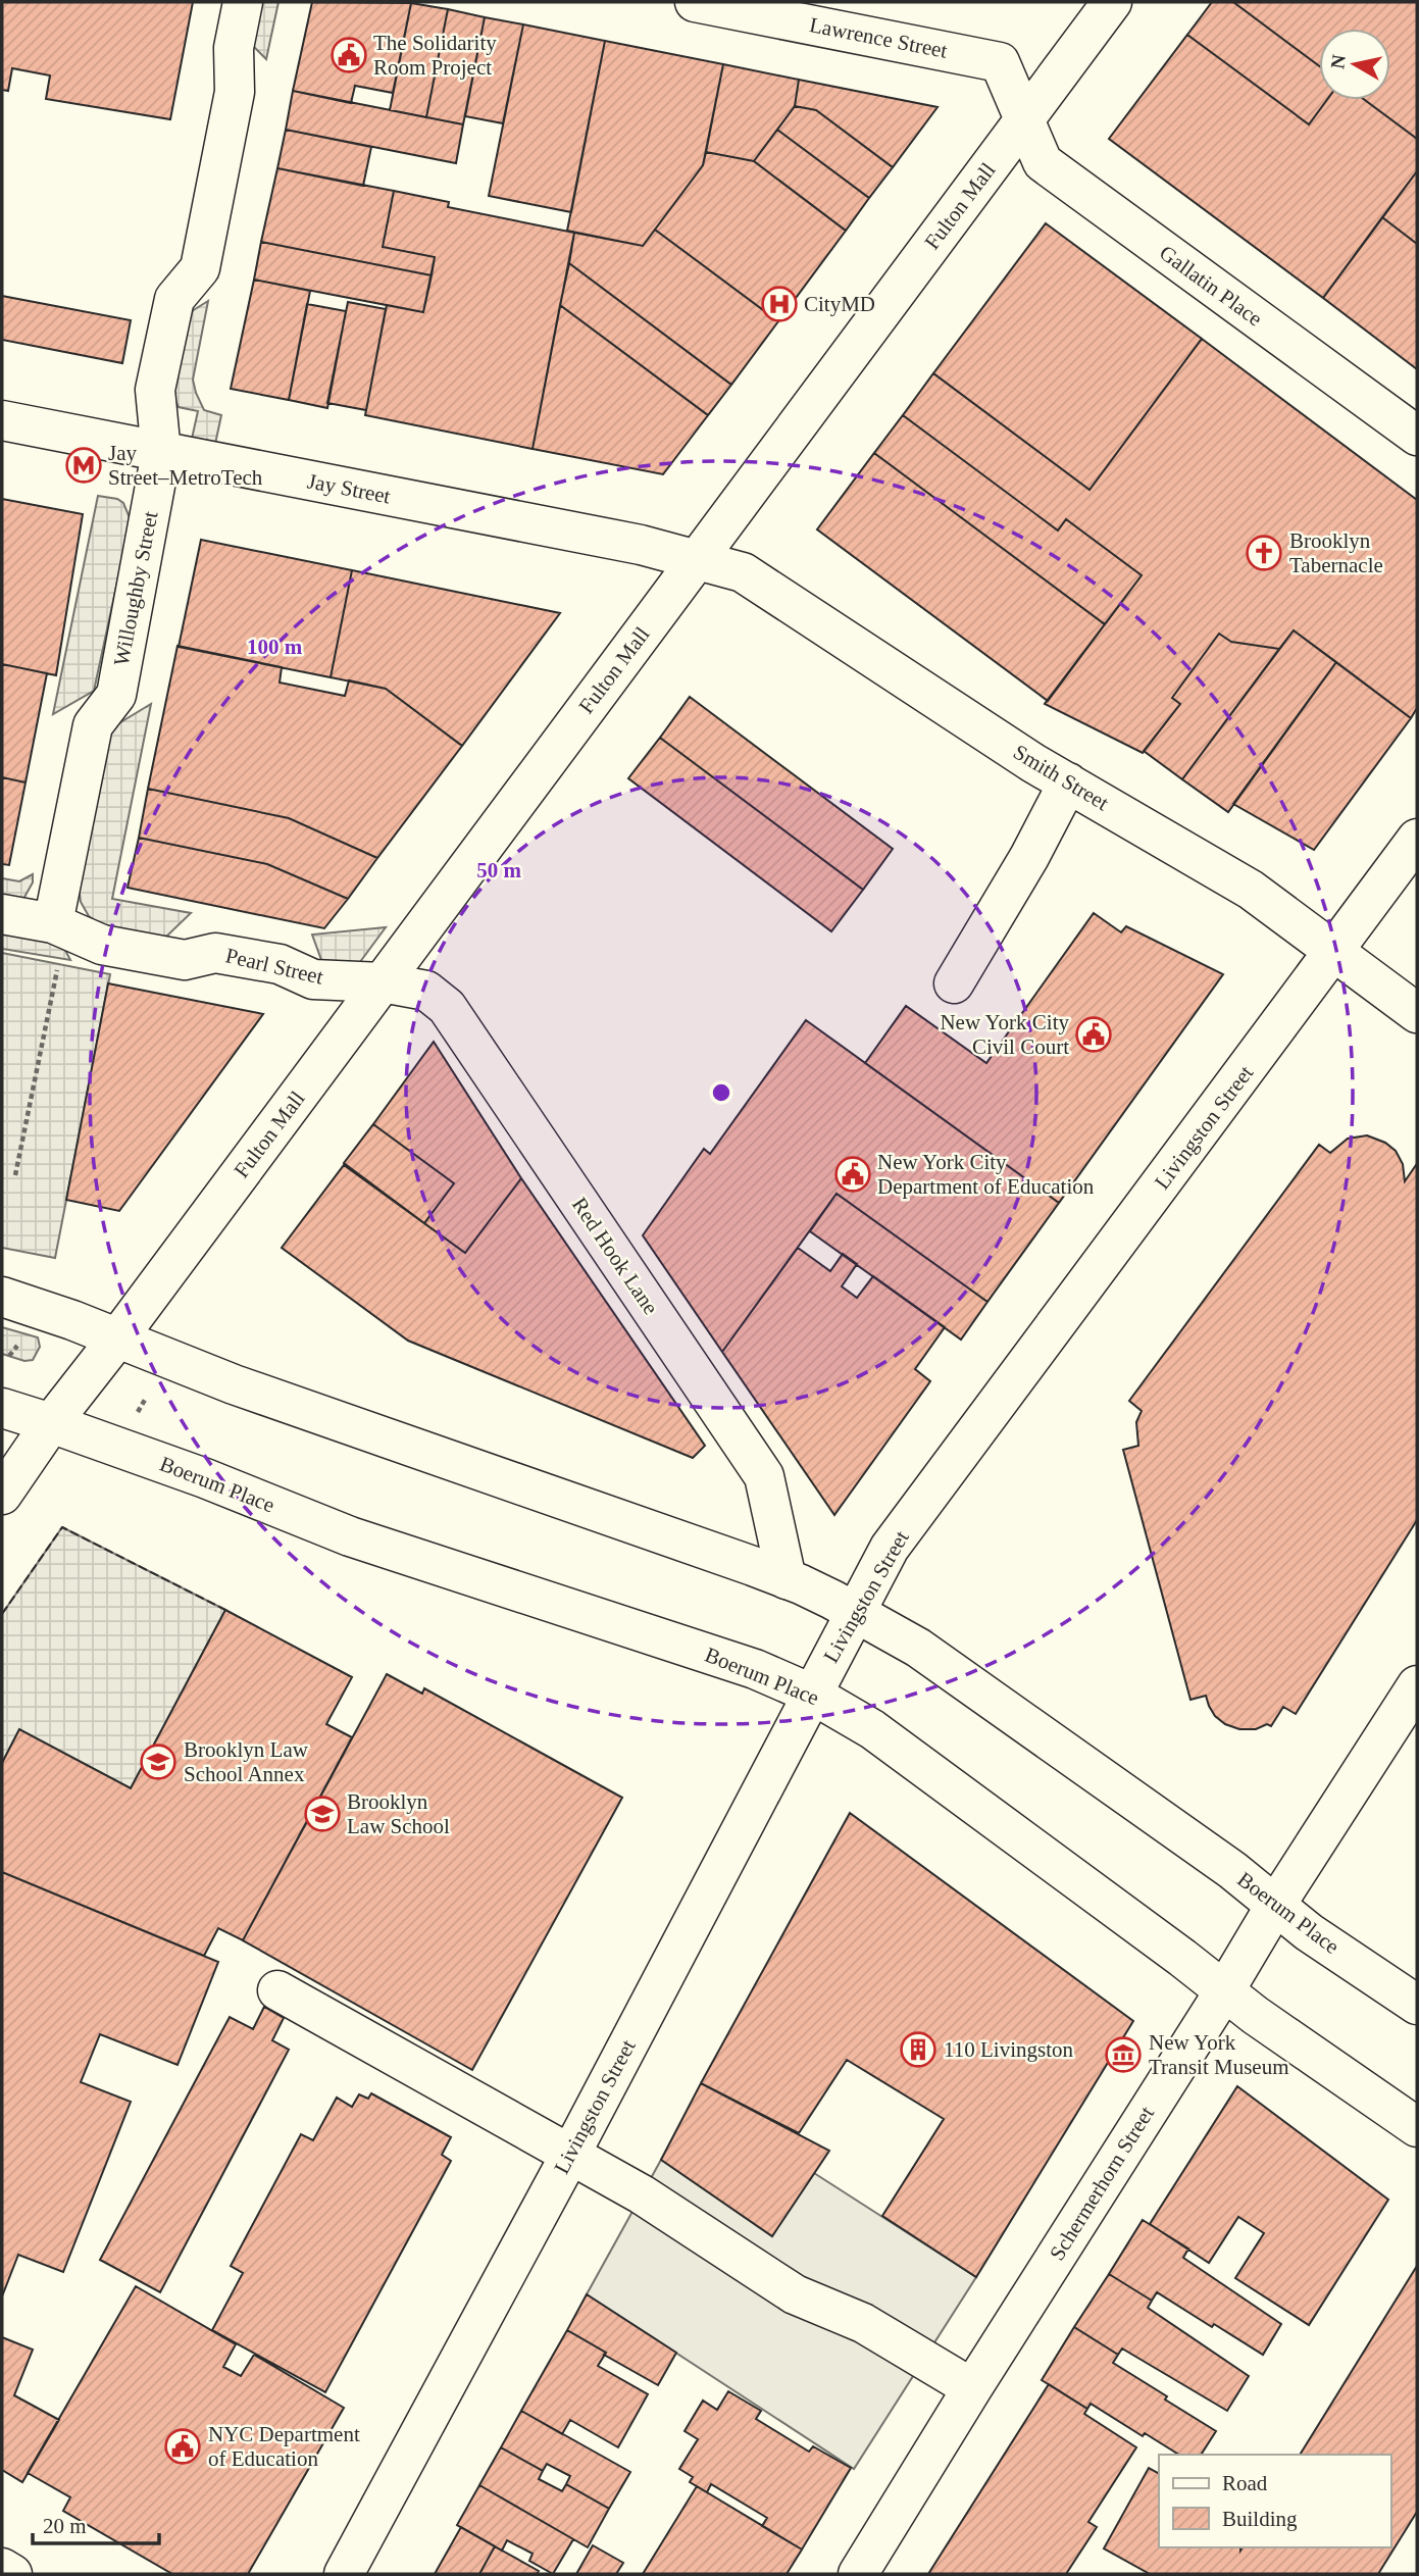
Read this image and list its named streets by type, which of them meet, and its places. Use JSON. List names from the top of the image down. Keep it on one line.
{"streets":{"street":["Lawrence Street","Fulton Mall","Gallatin Place","Jay Street","Willoughby Street","Smith Street","Pearl Street","Livingston Street","Red Hook Lane","Boerum Place","Schermerhorn Street"]},"crossings":[["Lawrence Street","Fulton Mall"],["Lawrence Street","Gallatin Place"],["Fulton Mall","Gallatin Place"],["Fulton Mall","Jay Street"],["Fulton Mall","Smith Street"],["Fulton Mall","Pearl Street"],["Fulton Mall","Red Hook Lane"],["Fulton Mall","Boerum Place"],["Jay Street","Willoughby Street"],["Jay Street","Smith Street"],["Willoughby Street","Pearl Street"],["Smith Street","Livingston Street"],["Pearl Street","Red Hook Lane"],["Livingston Street","Boerum Place"],["Red Hook Lane","Boerum Place"],["Boerum Place","Schermerhorn Street"]],"places":{"public building":["The Solidarity Room Project","New York City Civil Court","New York City Department of Education","NYC Department of Education"],"hospital":["CityMD"],"metro station":["Jay Street–MetroTech"],"church":["Brooklyn Tabernacle"],"school or university":["Brooklyn Law School Annex","Brooklyn Law School"],"building":["110 Livingston"],"museum":["New York Transit Museum"]},"legend":["Road","Building"],"scale_bar":"20 m","north":"left","rings":["100 m","50 m"]}
